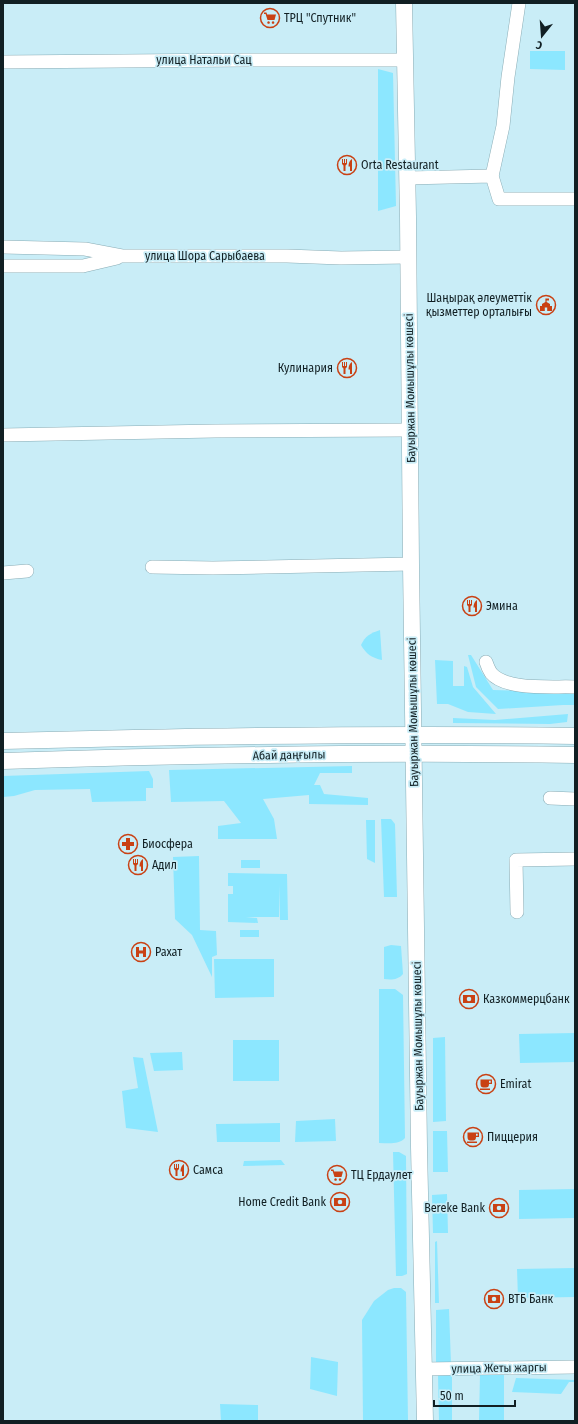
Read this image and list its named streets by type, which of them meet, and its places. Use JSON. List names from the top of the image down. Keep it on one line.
{"streets":{"main road":["Бауыржан Момышұлы көшесі","Абай даңғылы"],"street":["улица Натальи Сац","улица Шора Сарыбаева","улица Жеты жаргы"]},"crossings":[["улица Натальи Сац","Бауыржан Момышұлы көшесі"],["улица Шора Сарыбаева","Бауыржан Момышұлы көшесі"],["Бауыржан Момышұлы көшесі","Абай даңғылы"],["Бауыржан Момышұлы көшесі","улица Жеты жаргы"]],"places":{"supermarket":["ТРЦ \"Спутник\"","ТЦ Ердаулет"],"restaurant":["Orta Restaurant","Кулинария","Эмина","Адил","Самса"],"public building":["Шаңырақ әлеуметтік қызметтер орталығы"],"pharmacy":["Биосфера"],"hospital":["Рахат"],"bank":["Казкоммерцбанк","Home Credit Bank","Bereke Bank","ВТБ Банк"],"cafe":["Emirat","Пиццерия"]},"scale_bar":"50 m","north":"bottom"}
